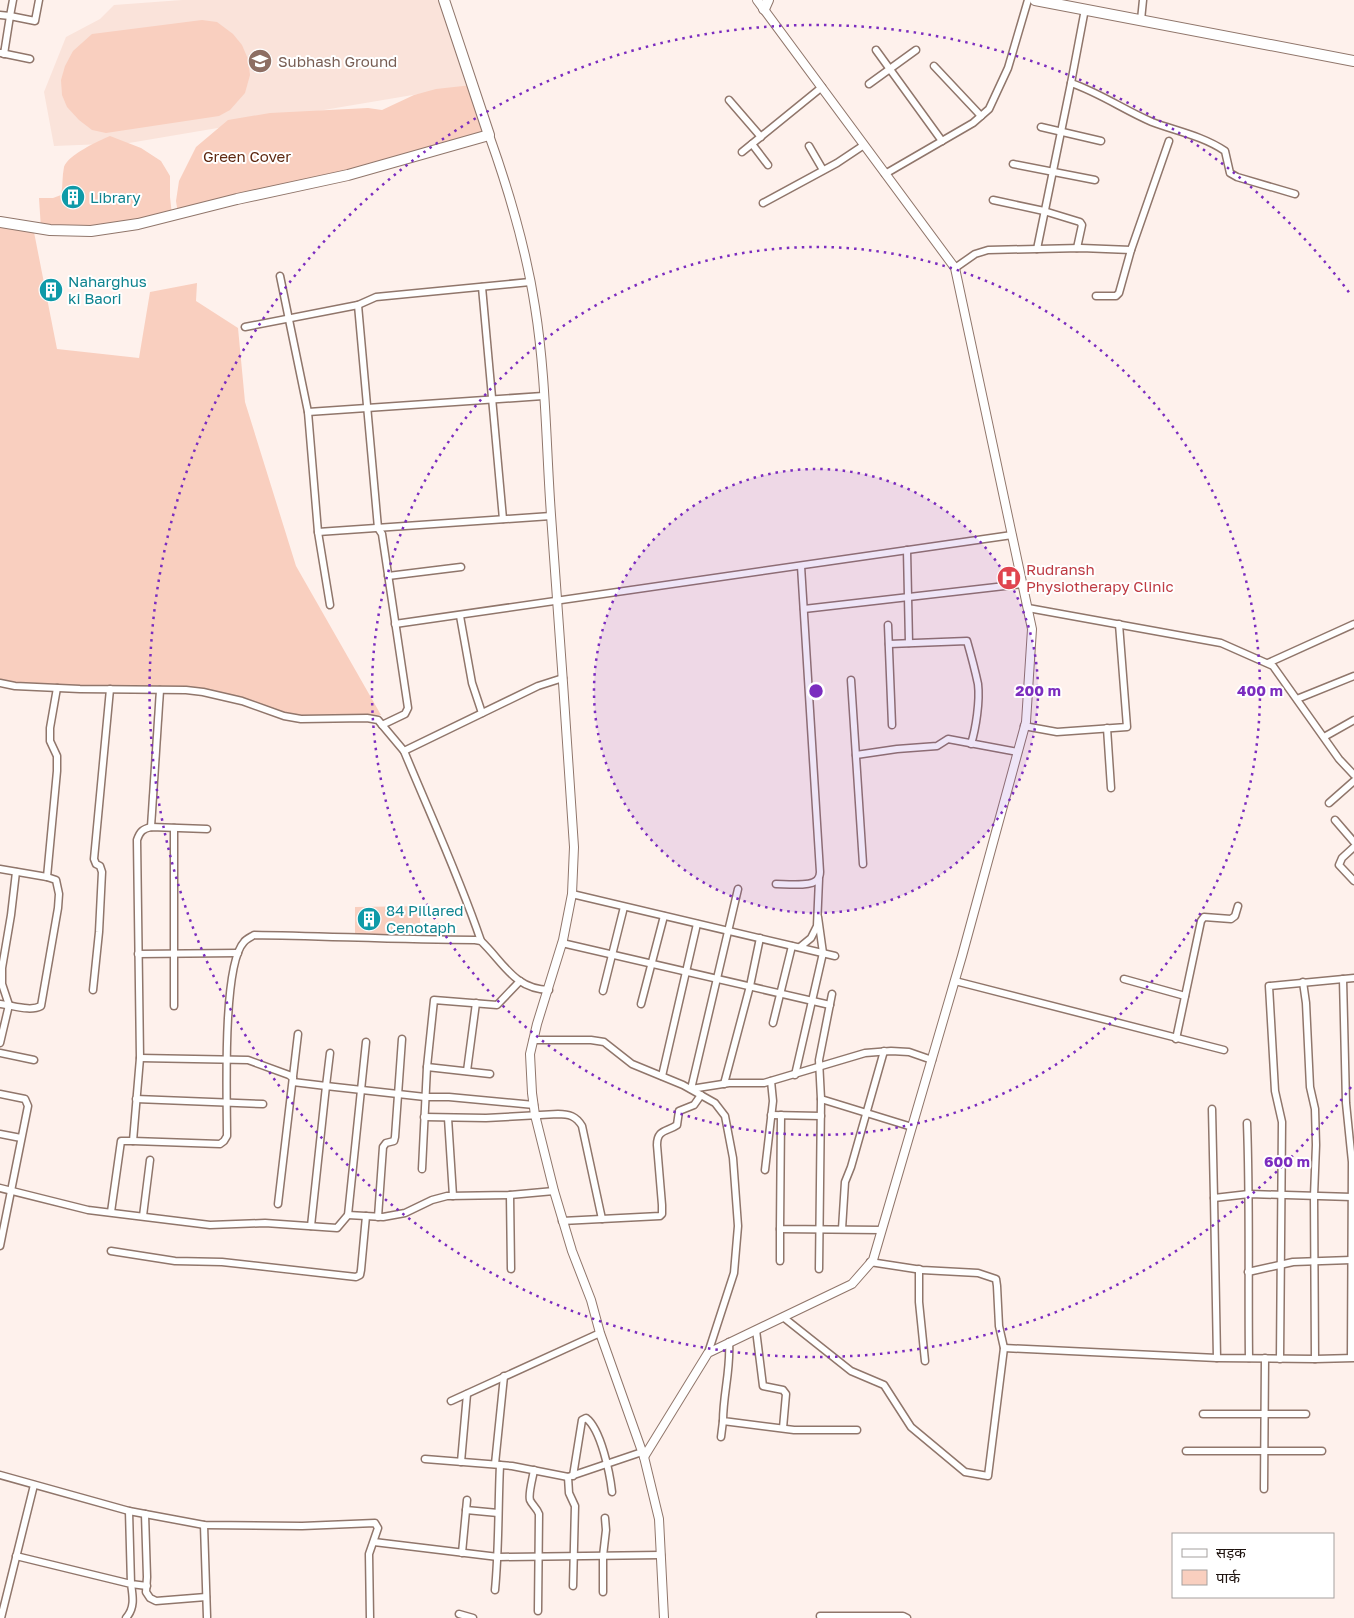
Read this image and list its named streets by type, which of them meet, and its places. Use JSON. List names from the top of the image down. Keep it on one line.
{"parks":["Green Cover"],"places":{"school or university":["Subhash Ground"],"building":["Library","Naharghus ki Baori","84 Pillared Cenotaph"],"hospital":["Rudransh Physiotherapy Clinic"]},"legend":["सड़क","पार्क"],"rings":["200 m","400 m","600 m"]}
